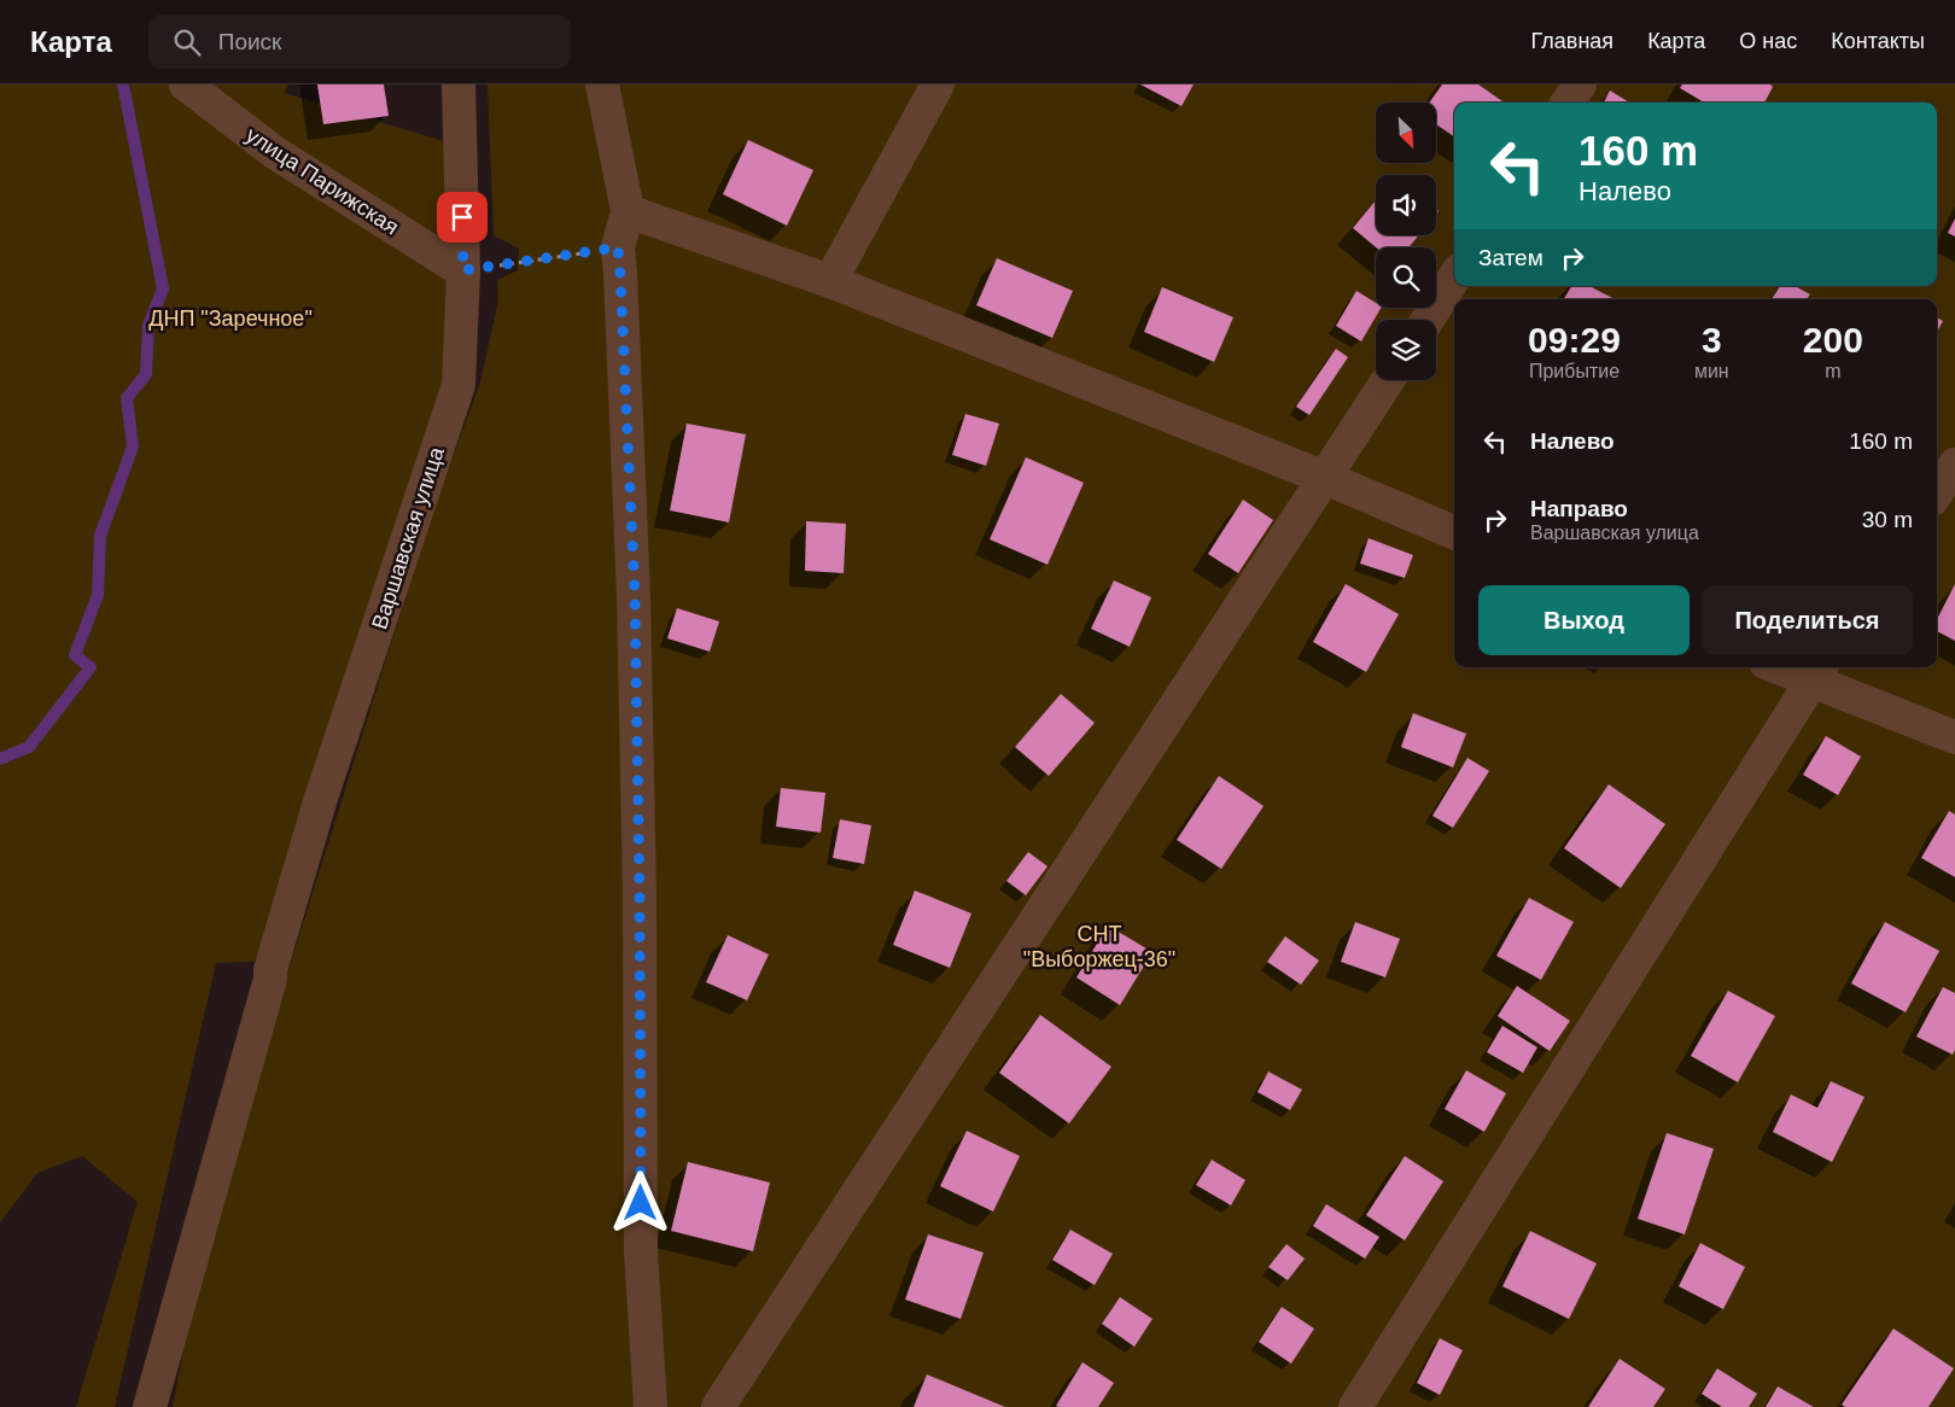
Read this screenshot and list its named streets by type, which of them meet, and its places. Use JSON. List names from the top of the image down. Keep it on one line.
{"streets":{"street":["улица Парижская","Варшавская улица"]},"crossings":[["улица Парижская","Варшавская улица"]],"parks":["ДНП \"Заречное\"","СНТ \"Выборжец-36\""],"north":"bottom right","page":{"header":"Карта","search":"Поиск","nav":["Главная","Карта","О нас","Контакты"],"turn":["160 m","Налево"],"then":"Затем","eta":["09:29","Прибытие","3","мин","200","m"],"list":[{"name":"Налево","value":"160 m"},{"name":"Направо","note":"Варшавская улица","value":"30 m"}],"buttons":["Выход","Поделиться"]}}
